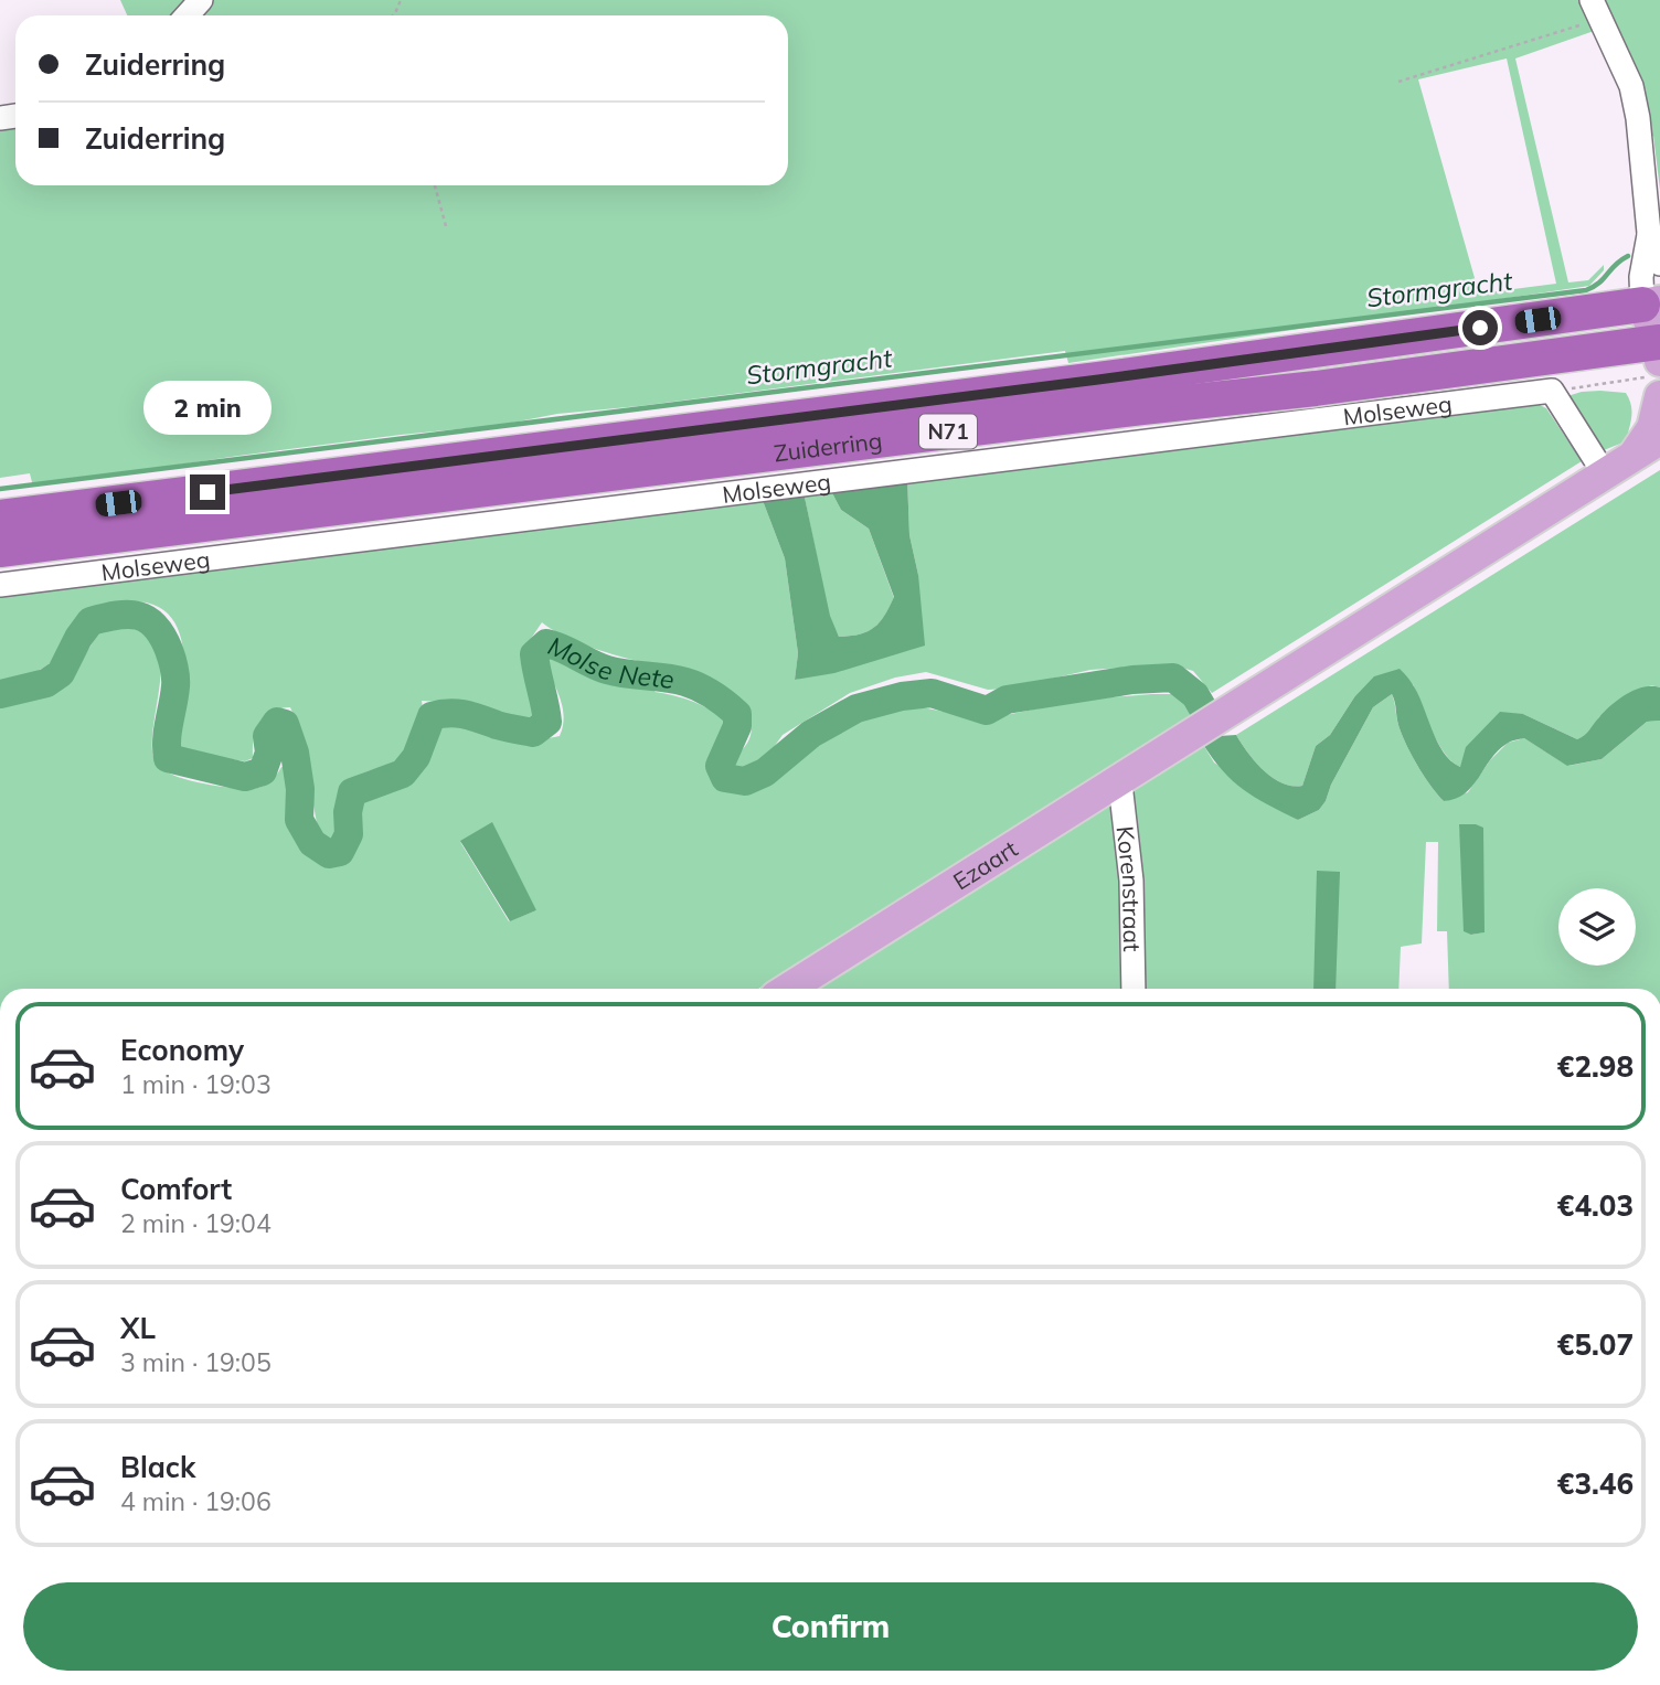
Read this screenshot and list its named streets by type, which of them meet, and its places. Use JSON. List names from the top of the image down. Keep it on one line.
{"streets":{"highway":["N71","Zuiderring"],"main road":["Ezaart"],"street":["Molseweg","Korenstraat"]},"crossings":[["Ezaart","Korenstraat"]],"water":["Stormgracht","Molse Nete"],"page":{"banner":["Zuiderring","Zuiderring"],"bubble":"2 min","list":[{"name":"Economy","note":"1 min · 19:03","value":"€2.98"},{"name":"Comfort","note":"2 min · 19:04","value":"€4.03"},{"name":"XL","note":"3 min · 19:05","value":"€5.07"},{"name":"Black","note":"4 min · 19:06","value":"€3.46"}],"buttons":"Confirm"}}
